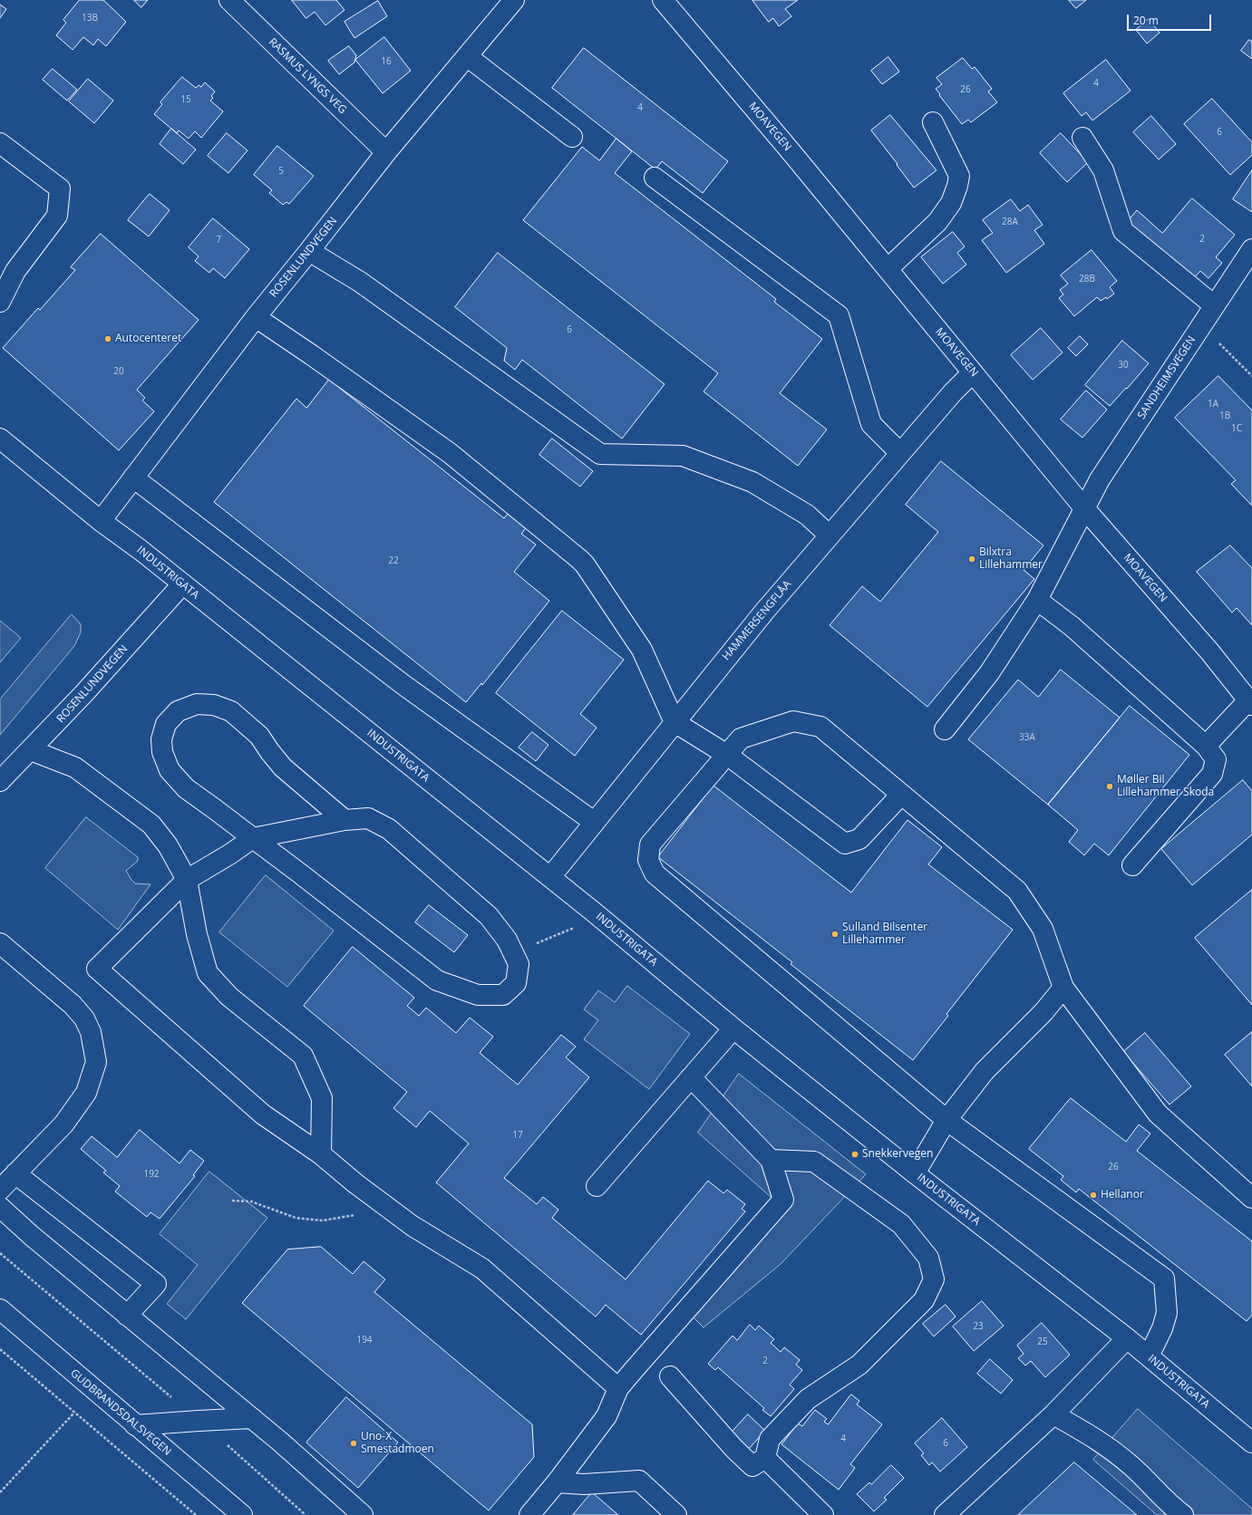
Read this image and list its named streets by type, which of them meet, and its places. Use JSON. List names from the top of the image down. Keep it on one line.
{"streets":{"street":["RASMUS LYNGS VEG","MOAVEGEN","ROSENLUNDVEGEN","SANDHEIMSVEGEN","INDUSTRIGATA","HAMMERSENGFLÅA","GUDBRANDSDALSVEGEN"]},"crossings":[["RASMUS LYNGS VEG","ROSENLUNDVEGEN"],["MOAVEGEN","SANDHEIMSVEGEN"],["MOAVEGEN","HAMMERSENGFLÅA"],["ROSENLUNDVEGEN","INDUSTRIGATA"],["INDUSTRIGATA","HAMMERSENGFLÅA"]],"places":["Autocenteret","Bilxtra Lillehammer","Møller Bil Lillehammer Skoda","Sulland Bilsenter Lillehammer","Snekkervegen","Hellanor","Uno-X Smestadmoen"],"house_numbers":["13B","16","4","26","15","4","6","5","28A","2","7","28B","6","30","20","1A","1B","1C","22","33A","17","26","192","23","194","25","2","4","6"],"scale_bar":"20 m"}
